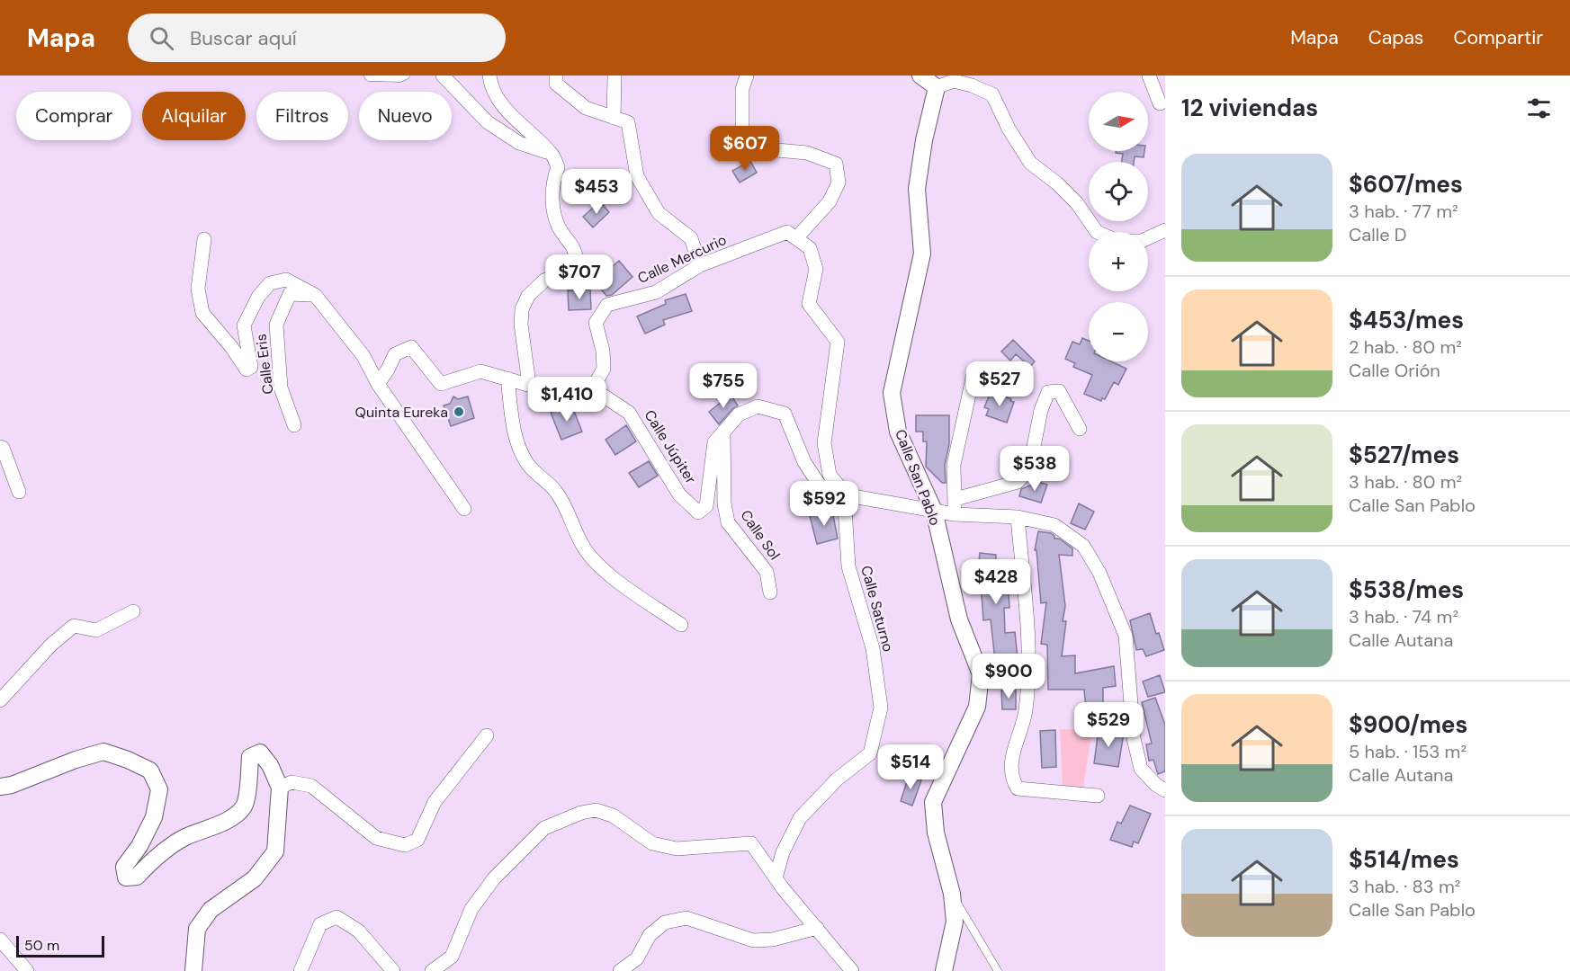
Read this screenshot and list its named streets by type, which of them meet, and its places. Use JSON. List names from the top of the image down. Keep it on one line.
{"streets":{"street":["Calle Mercurio","Calle Eris","Calle Júpiter","Calle San Pablo","Calle Sol","Calle Saturno"]},"crossings":[["Calle Mercurio","Calle Júpiter"],["Calle Júpiter","Calle San Pablo"],["Calle Júpiter","Calle Sol"],["Calle Júpiter","Calle Saturno"]],"places":["Quinta Eureka"],"scale_bar":"50 m","north":"right","page":{"header":"Mapa","search":"Buscar aquí","nav":["Mapa","Capas","Compartir"],"heading":"12 viviendas","map_buttons":["+","−"],"chip":["Comprar","Alquilar","Filtros","Nuevo"],"price":["$607","$453","$707","$527","$755","$1,410","$538","$592","$428","$900","$529","$514"],"list":[{"name":"$607/mes","note":"3 hab. · 77 m² · Calle D"},{"name":"$453/mes","note":"2 hab. · 80 m² · Calle Orión"},{"name":"$527/mes","note":"3 hab. · 80 m² · Calle San Pablo"},{"name":"$538/mes","note":"3 hab. · 74 m² · Calle Autana"},{"name":"$900/mes","note":"5 hab. · 153 m² · Calle Autana"},{"name":"$514/mes","note":"3 hab. · 83 m² · Calle San Pablo"}],"scale":"50 m"}}
